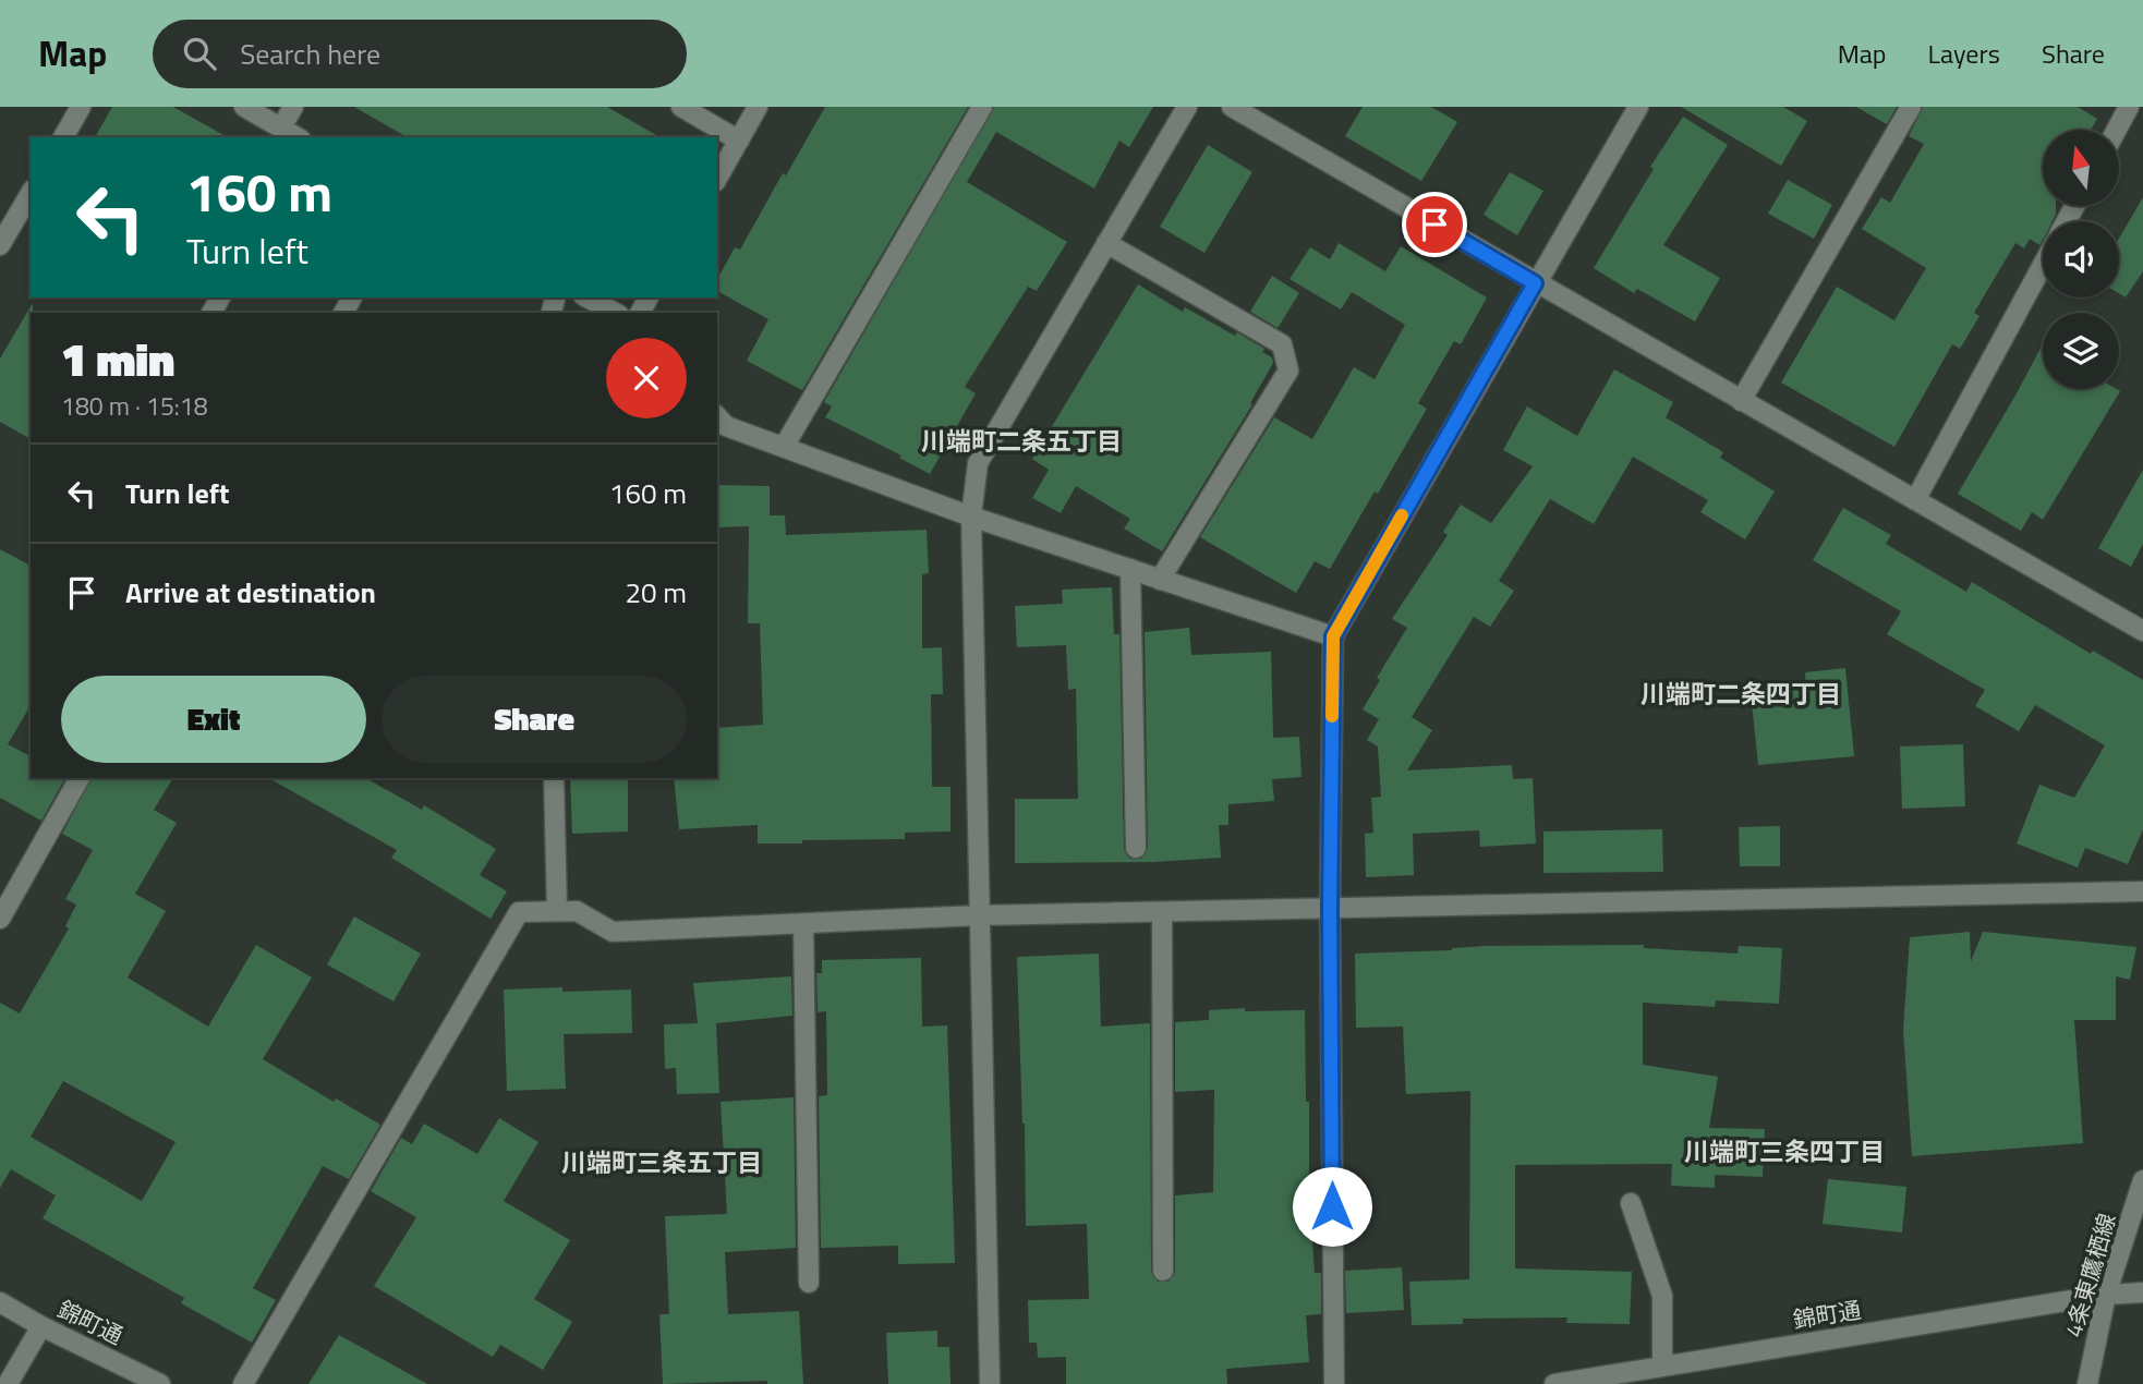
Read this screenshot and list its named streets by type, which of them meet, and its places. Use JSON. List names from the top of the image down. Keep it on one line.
{"streets":{"street":["4条東鷹栖線","錦町通"]},"crossings":[["4条東鷹栖線","錦町通"]],"districts":["川端町二条五丁目","川端町二条四丁目","川端町三条四丁目","川端町三条五丁目"],"north":"top","page":{"header":"Map","search":"Search here","nav":["Map","Layers","Share"],"turn":["160 m","Turn left"],"heading":["1 min","180 m · 15:18"],"list":[{"name":"Turn left","value":"160 m"},{"name":"Arrive at destination","value":"20 m"}],"buttons":["Exit","Share"]}}
